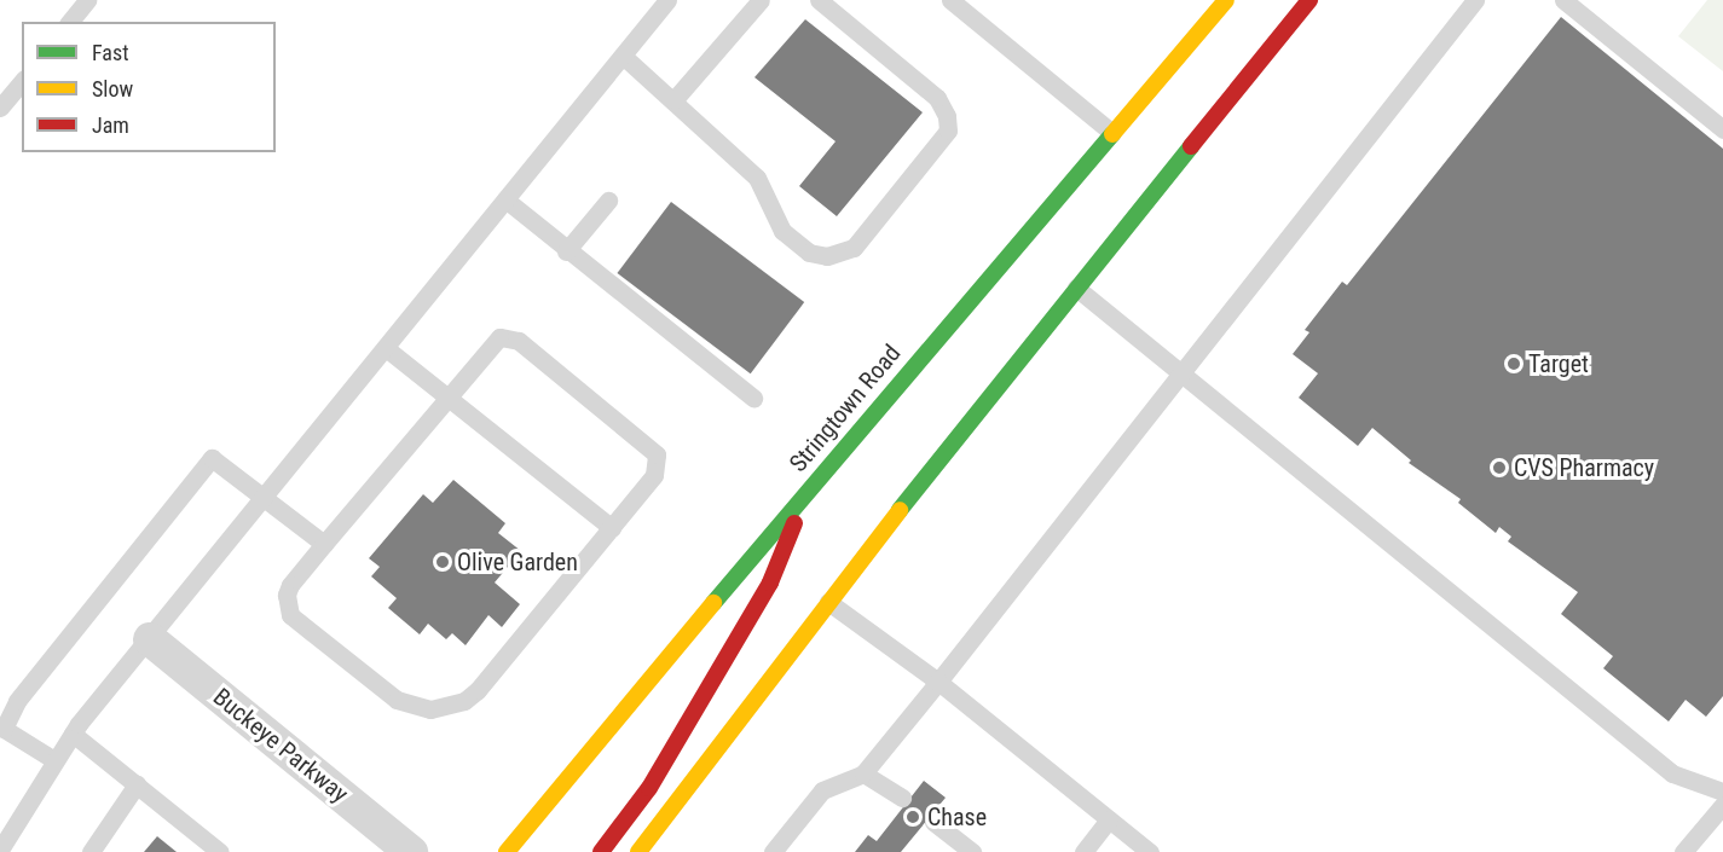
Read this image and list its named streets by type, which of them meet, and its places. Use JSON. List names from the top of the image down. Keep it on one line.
{"streets":{"main road":["Stringtown Road"],"street":["Buckeye Parkway"]},"places":["Target","CVS Pharmacy","Olive Garden","Chase"],"legend":["Fast","Slow","Jam"]}
